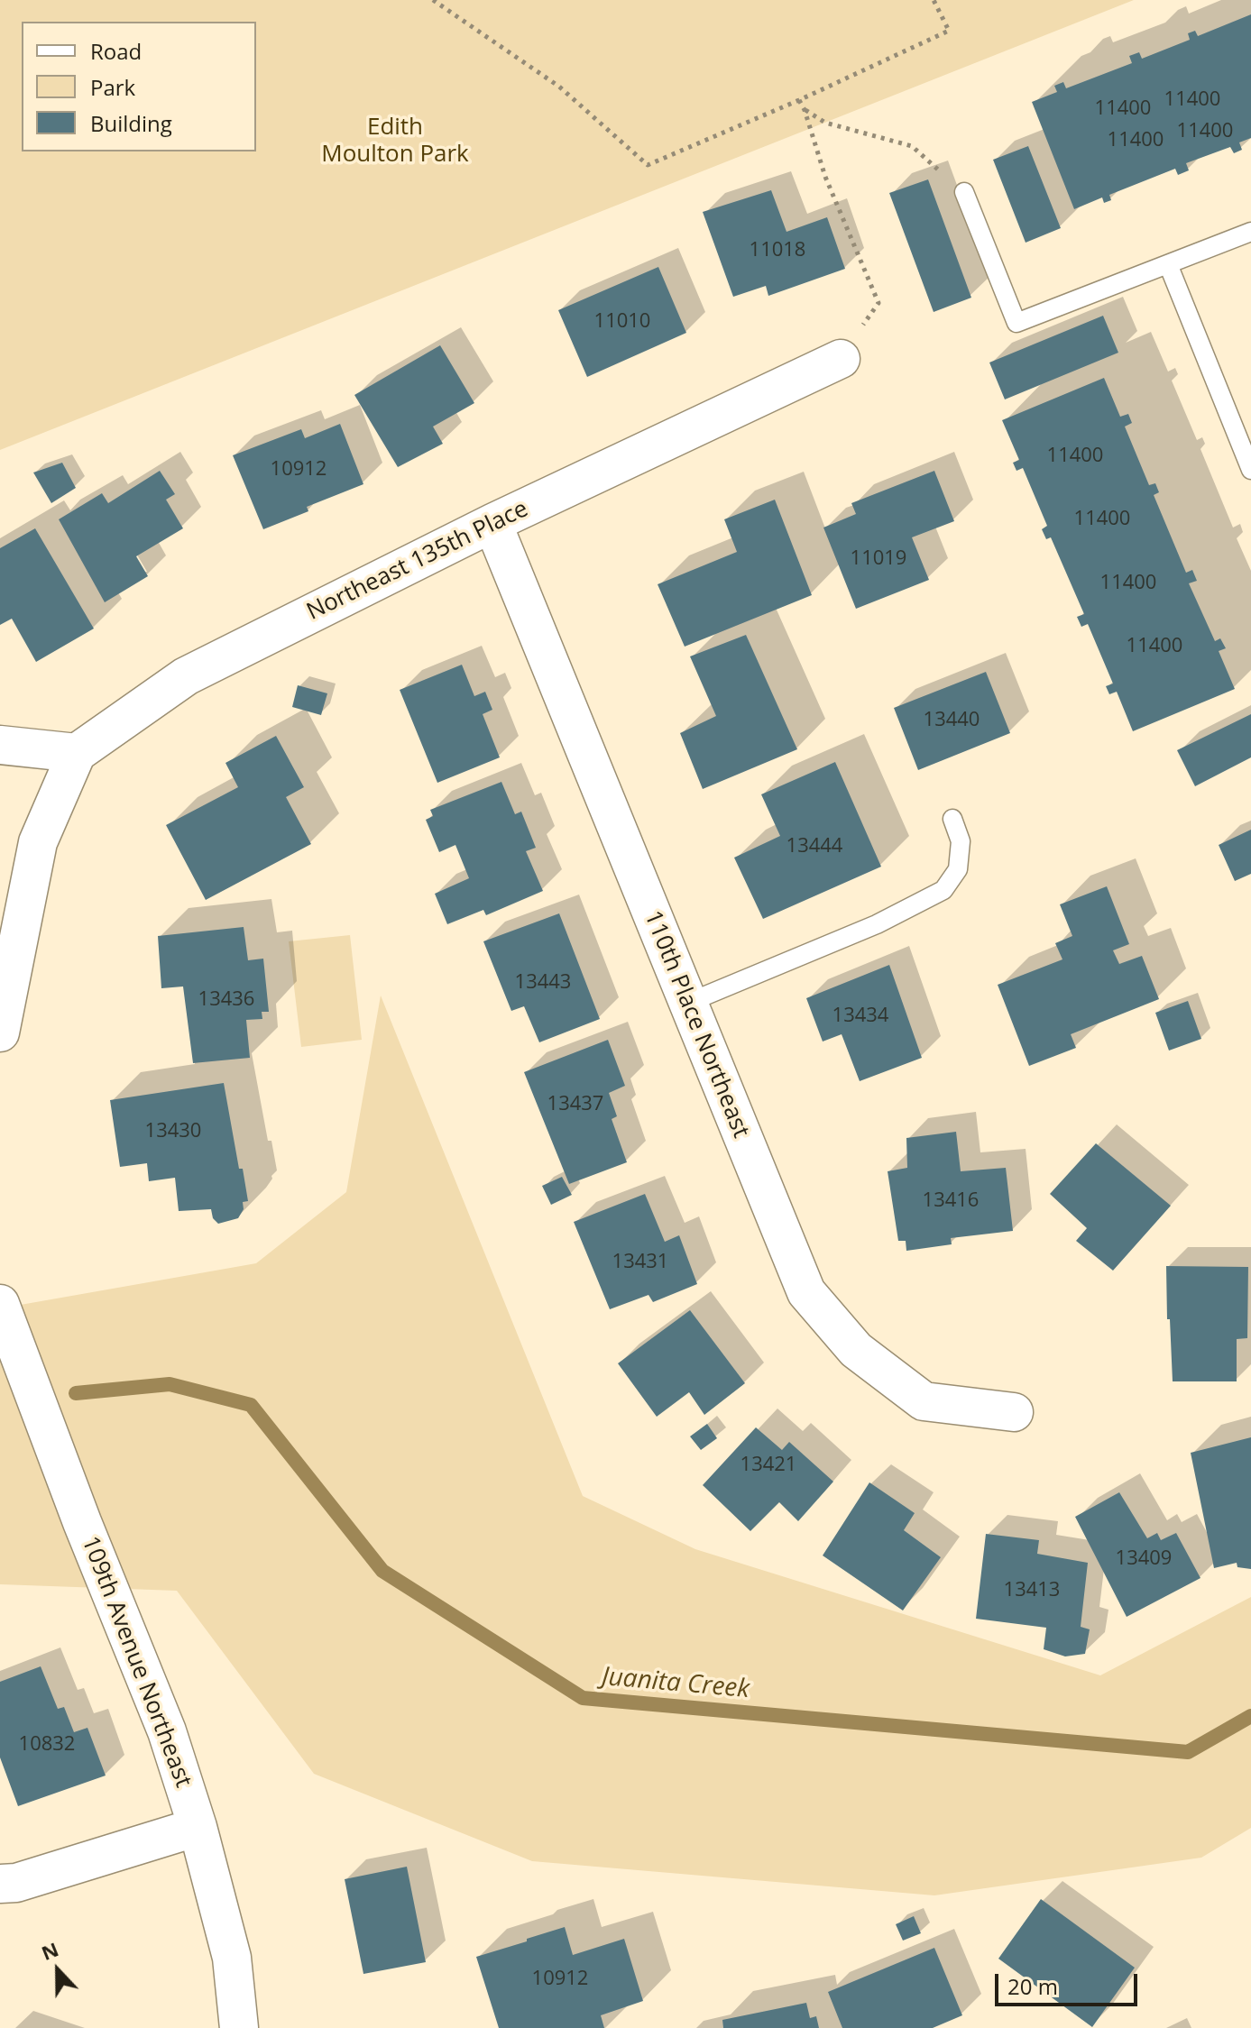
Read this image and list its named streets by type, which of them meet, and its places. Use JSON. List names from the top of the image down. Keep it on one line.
{"streets":{"street":["Northeast 135th Place","110th Place Northeast","109th Avenue Northeast"]},"crossings":[["Northeast 135th Place","110th Place Northeast"]],"water":["Juanita Creek"],"parks":["Edith Moulton Park"],"house_numbers":["11400","11400","11400","11400","11018","11010","11400","10912","11400","11019","11400","11400","13440","13444","13443","13436","13434","13437","13430","13416","13431","13421","13409","13413","10832","10912"],"legend":["Road","Park","Building"],"scale_bar":"20 m","north":"top"}
